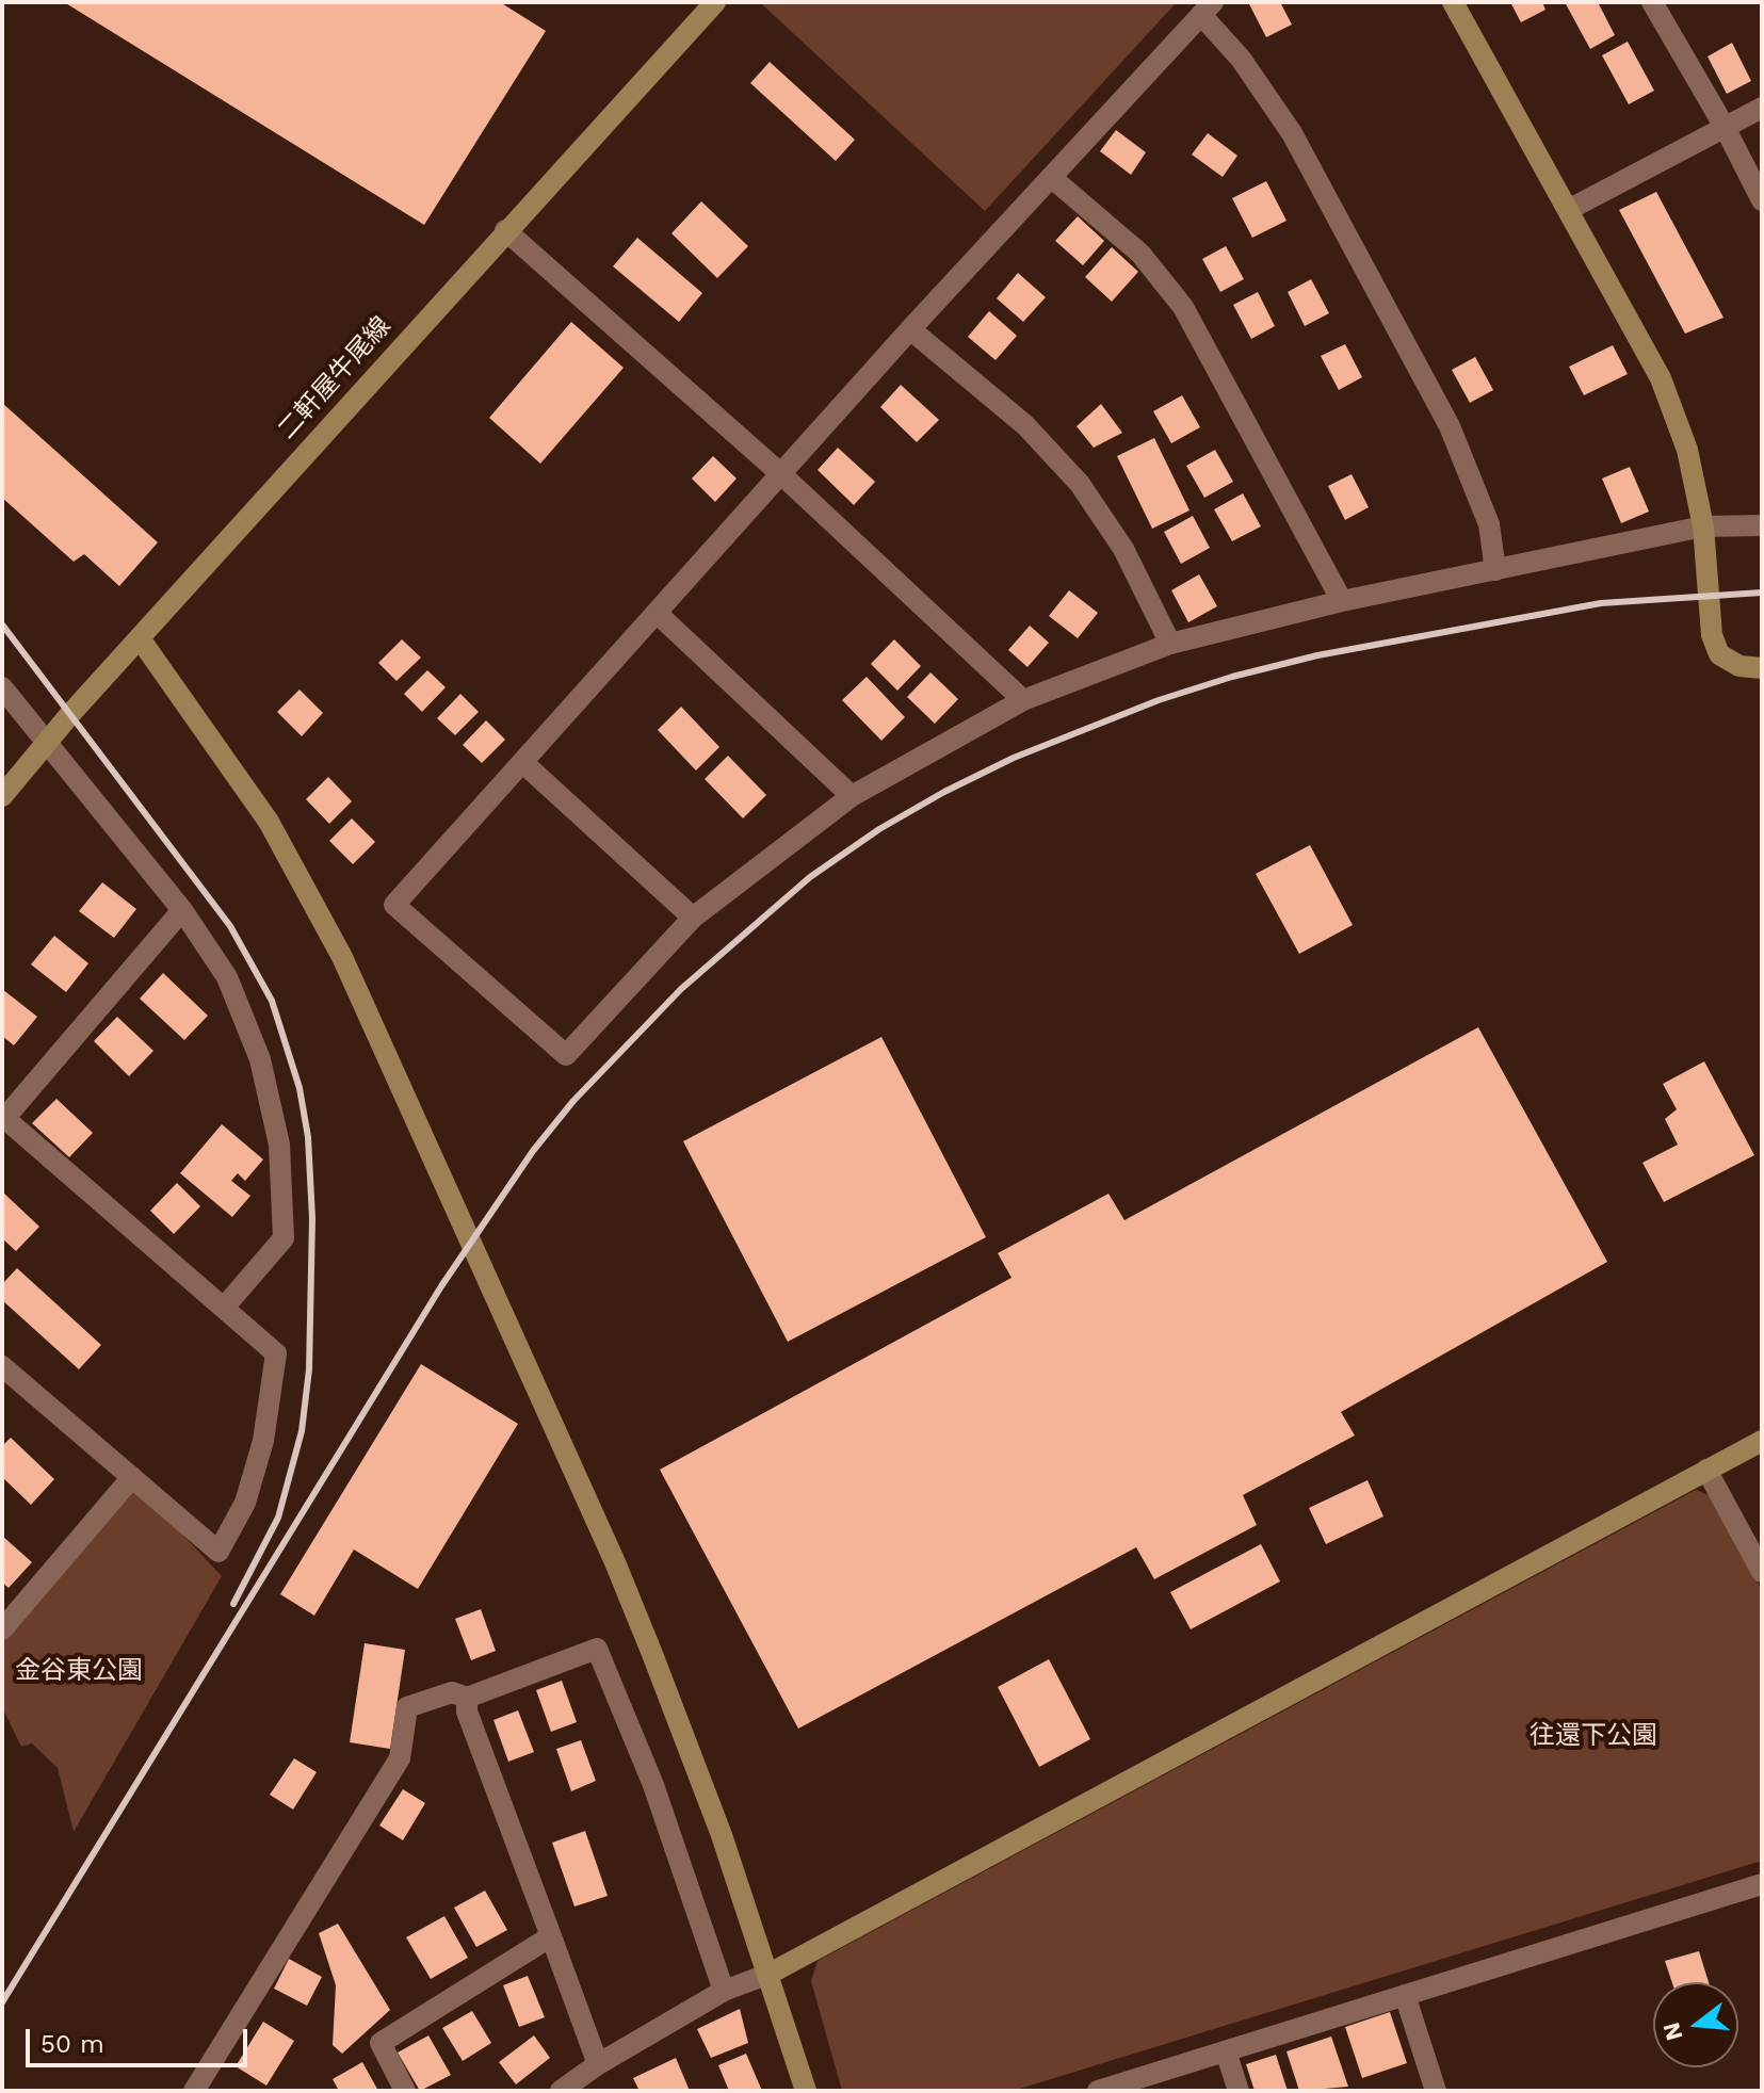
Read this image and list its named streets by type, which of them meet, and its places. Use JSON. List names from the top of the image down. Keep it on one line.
{"streets":{"street":["二軒屋牛尾線"]},"parks":["金谷東公園","往還下公園"],"scale_bar":"50 m","north":"left"}
